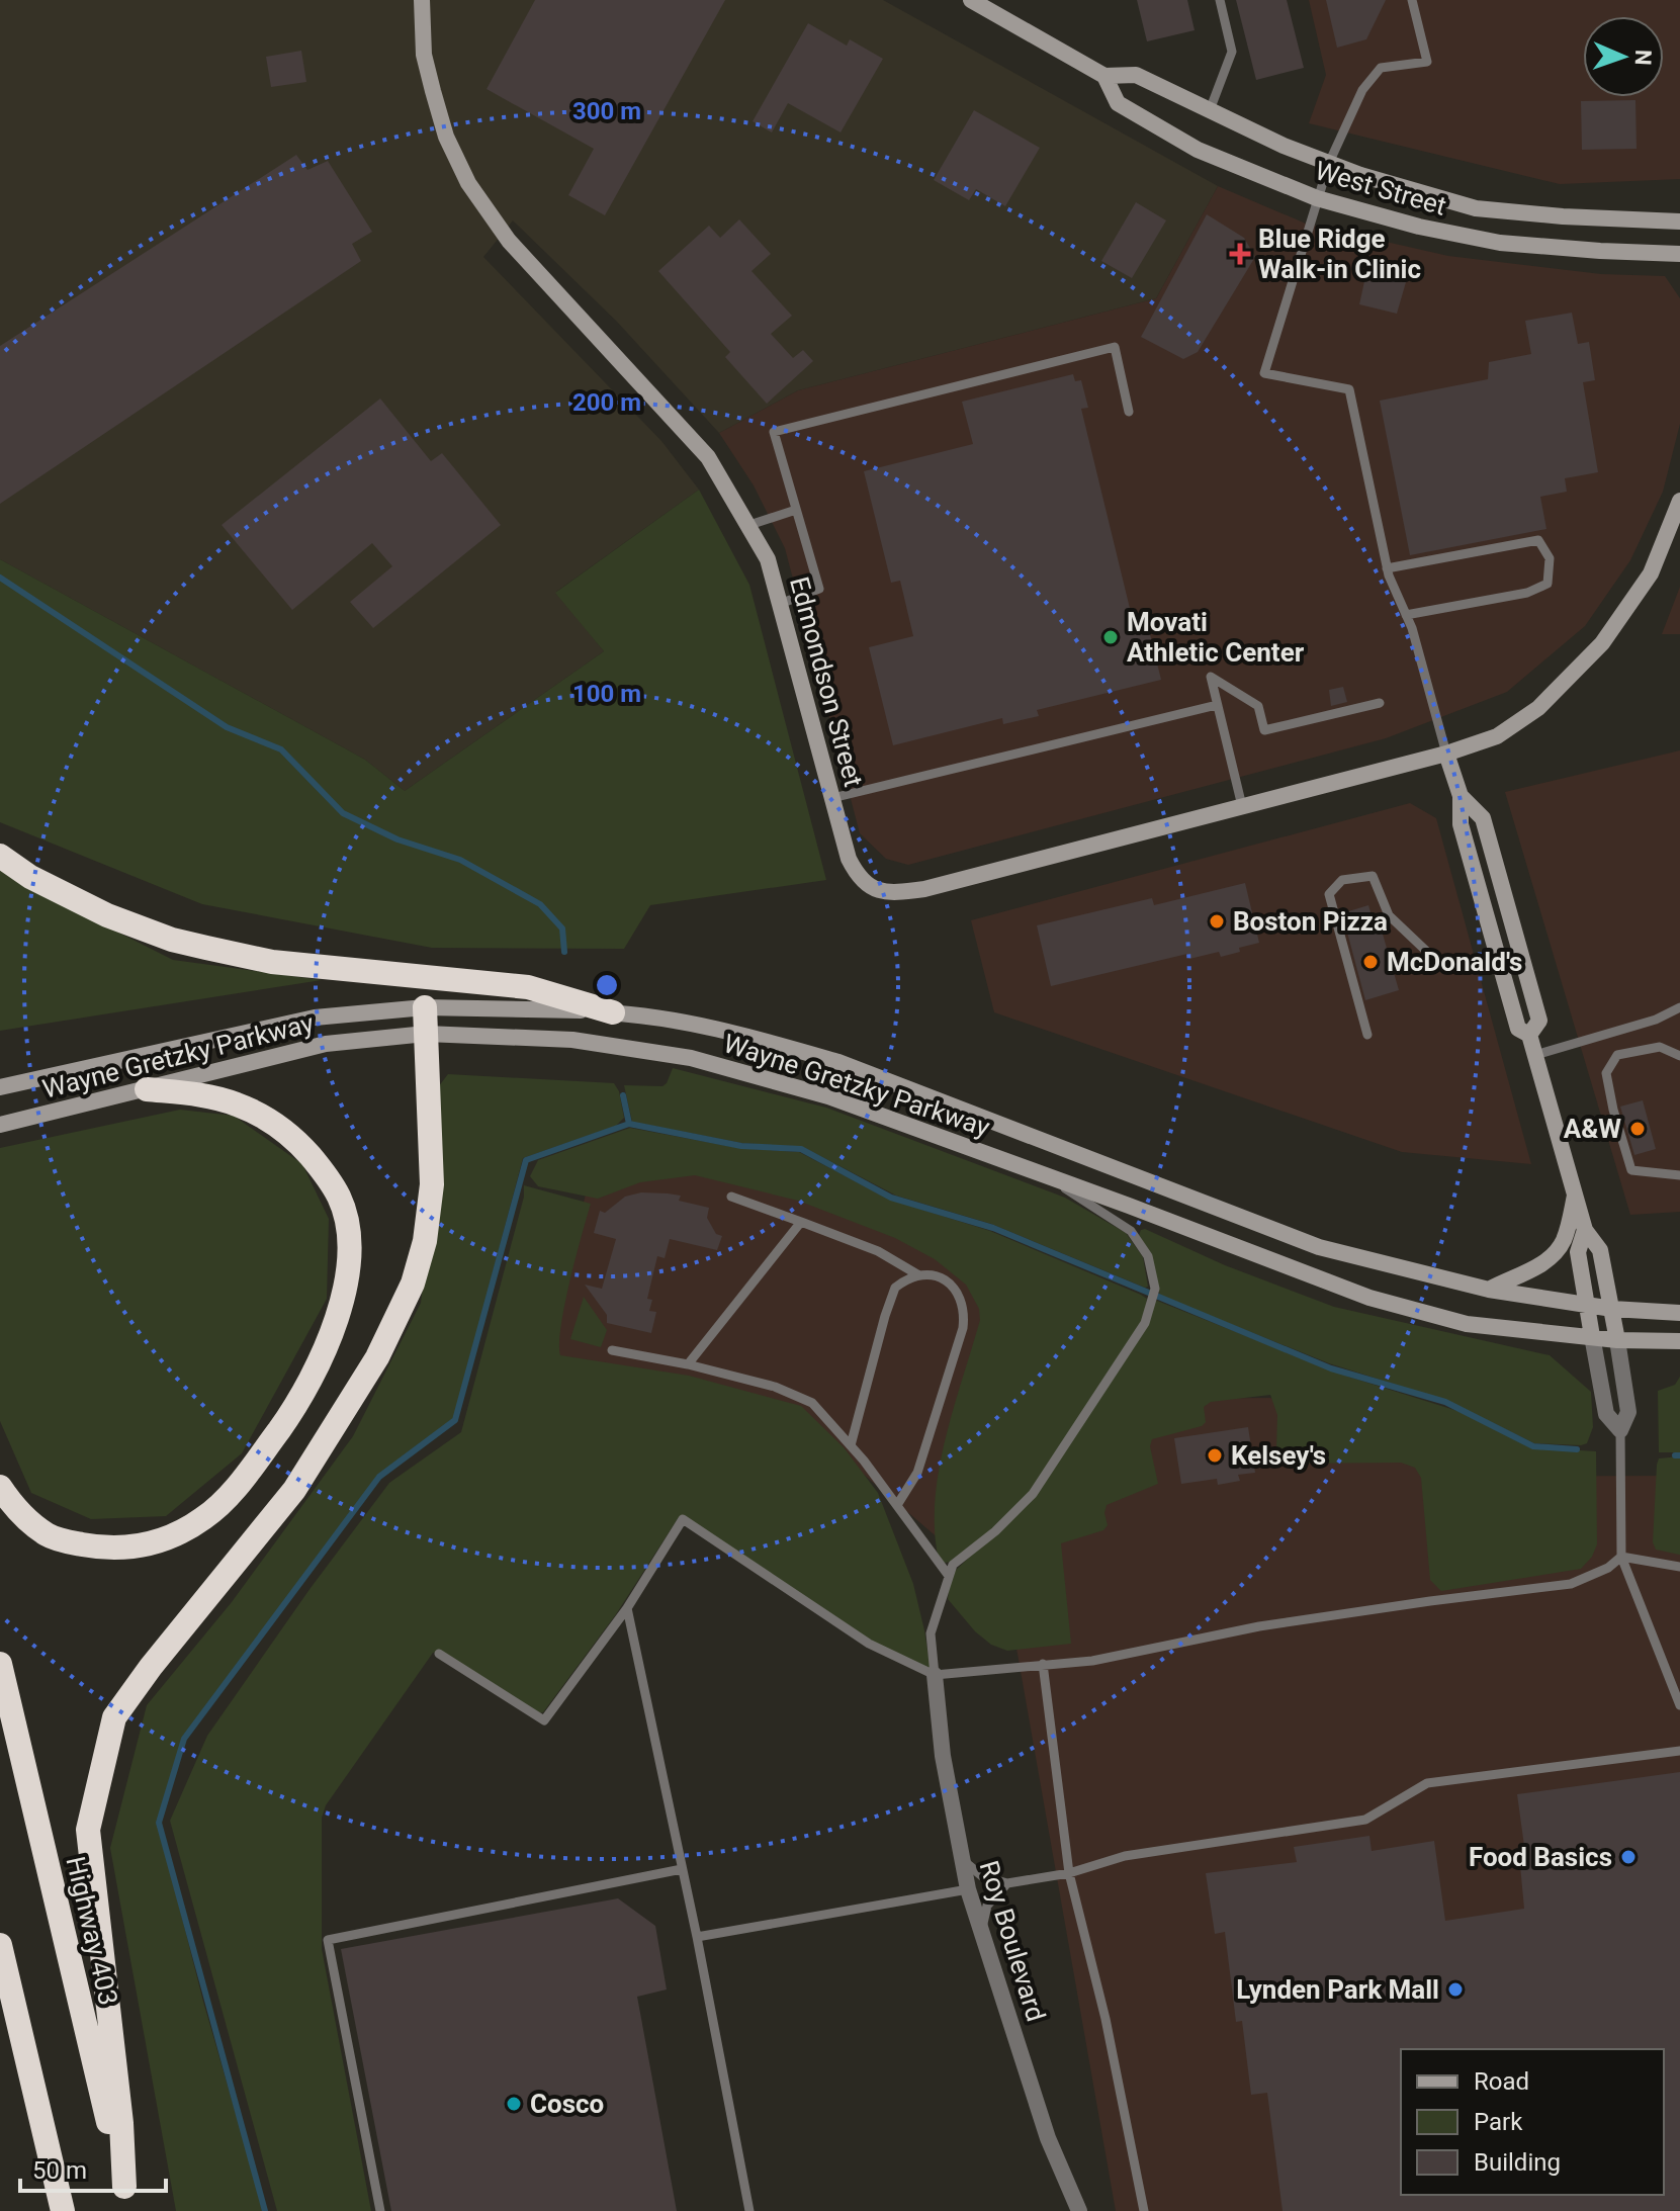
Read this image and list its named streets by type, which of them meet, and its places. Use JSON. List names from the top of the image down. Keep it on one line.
{"streets":{"highway":["Highway 403"],"main road":["West Street","Edmondson Street","Wayne Gretzky Parkway"],"street":["Roy Boulevard"]},"places":{"health":["Blue Ridge Walk-in Clinic"],"other":["Movati Athletic Center","Boston Pizza","McDonald's","A&W","Kelsey's","Food Basics","Lynden Park Mall","Cosco"]},"legend":["Road","Park","Building"],"scale_bar":"50 m","north":"right","rings":["300 m","200 m","100 m"]}
